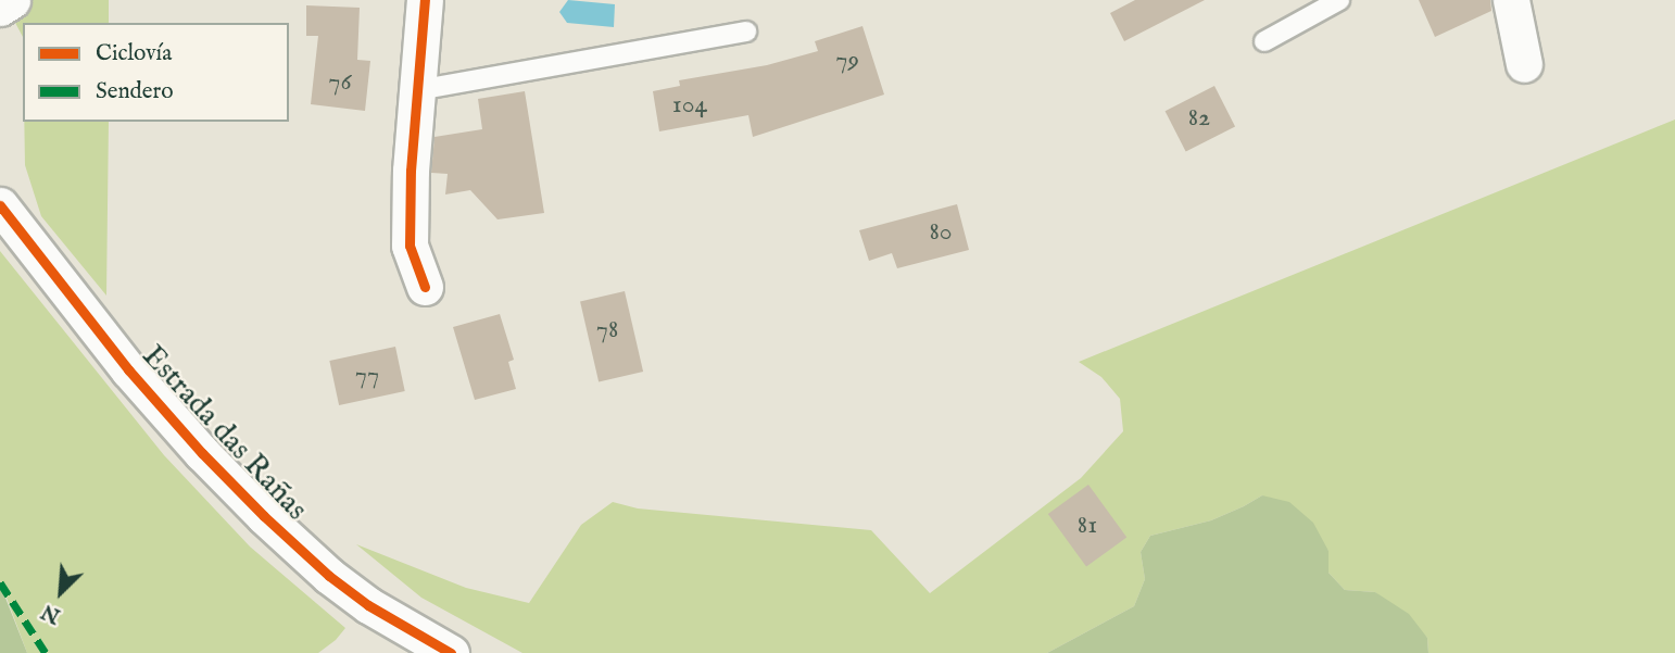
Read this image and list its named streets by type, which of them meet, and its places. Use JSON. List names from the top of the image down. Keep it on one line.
{"streets":{"street":["Estrada das Rañas"]},"house_numbers":["79","76","104","82","80","78","77","81"],"legend":["Ciclovía","Sendero"],"north":"bottom left"}
